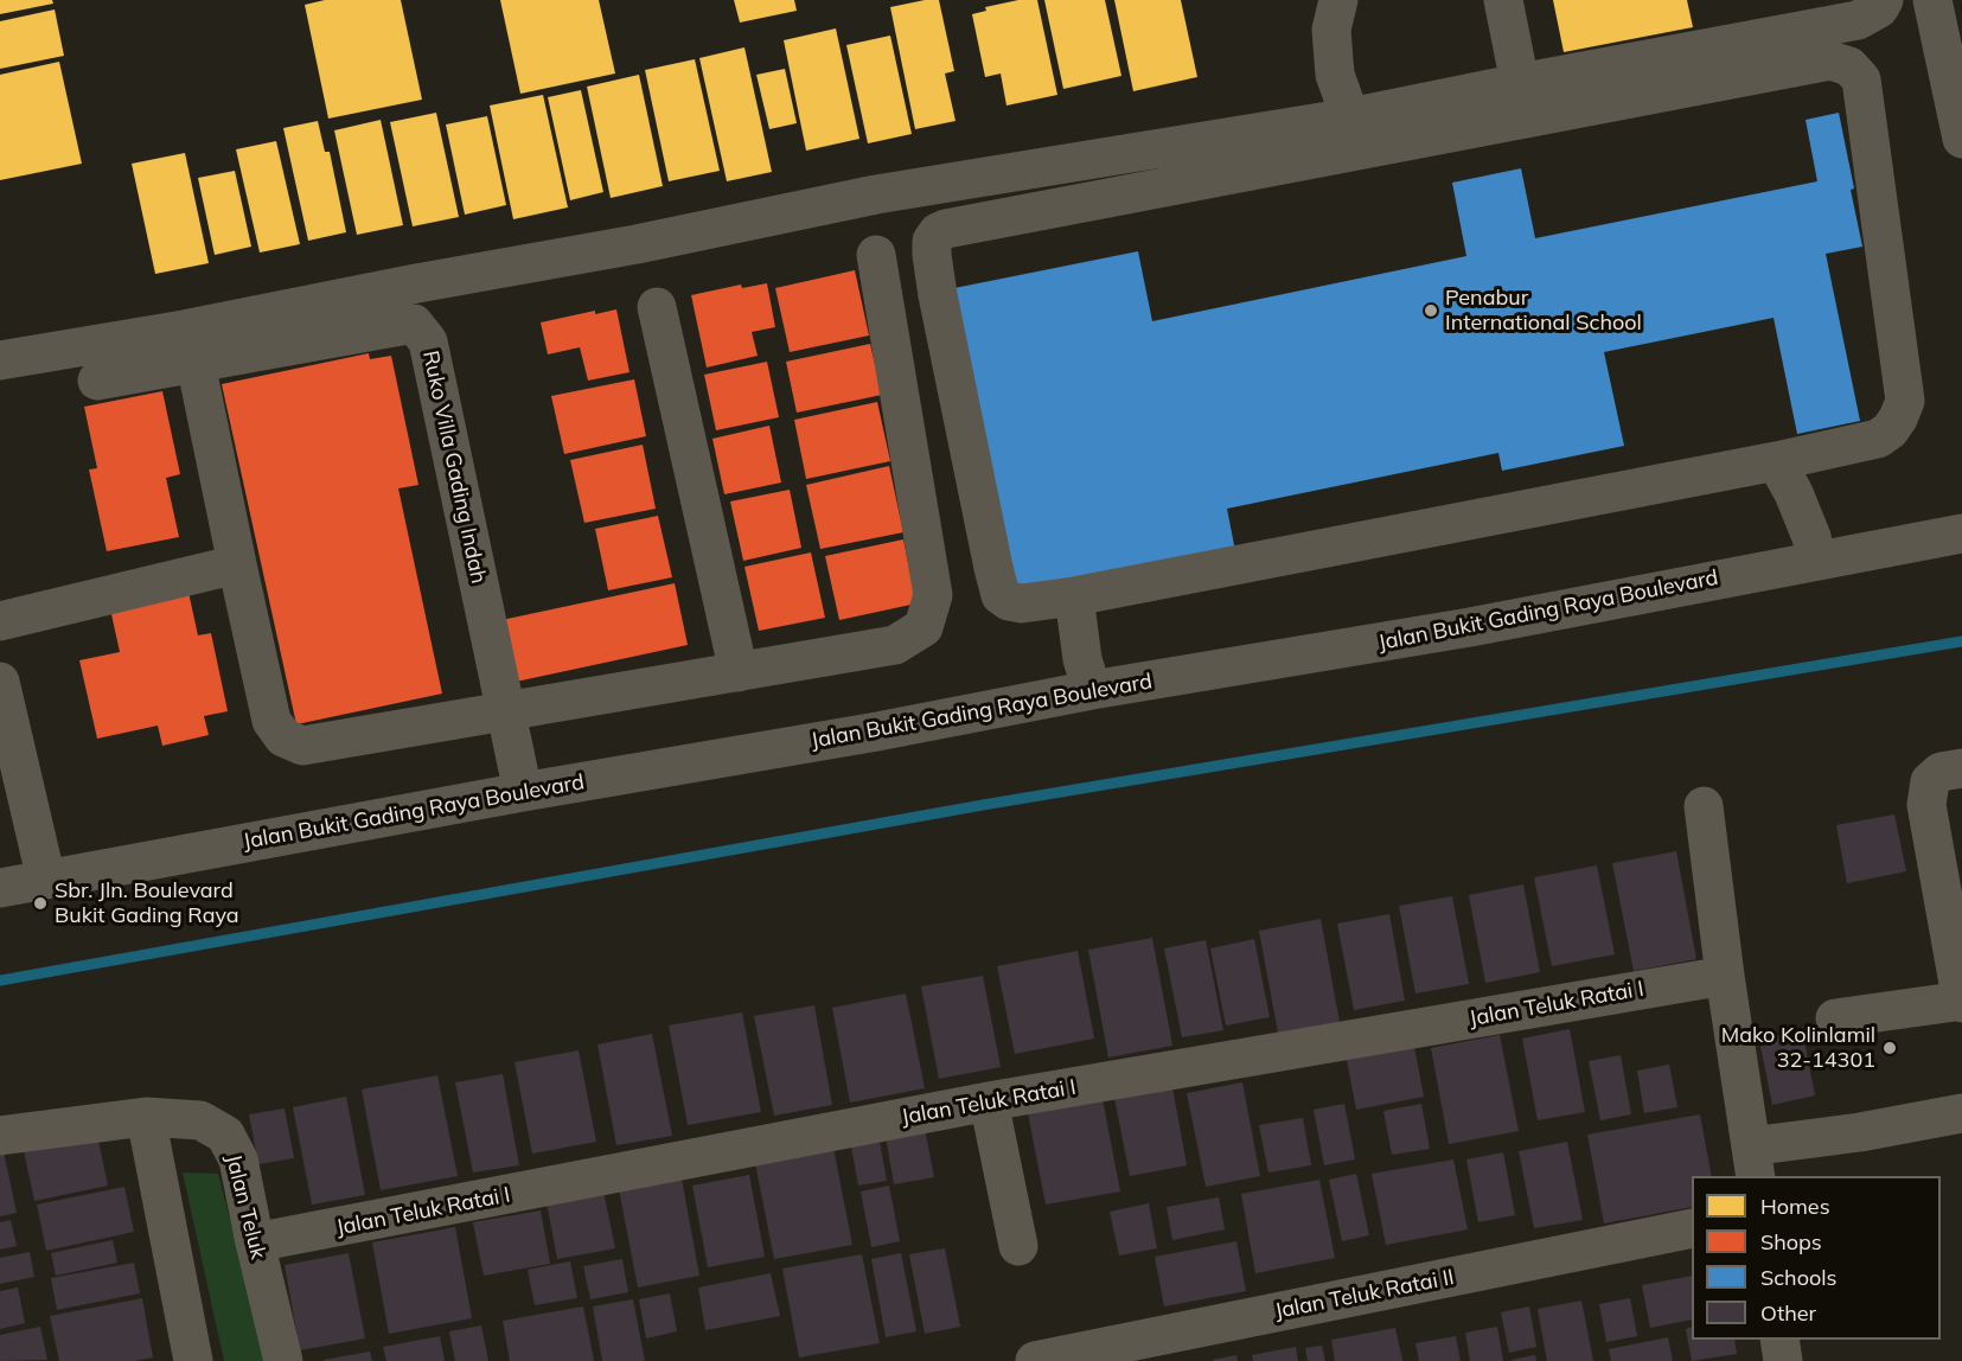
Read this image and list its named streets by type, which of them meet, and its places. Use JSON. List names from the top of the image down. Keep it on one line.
{"streets":{"street":["Ruko Villa Gading Indah","Jalan Bukit Gading Raya Boulevard","Jalan Teluk Ratai I","Jalan Teluk","Jalan Teluk Ratai II"]},"crossings":[["Ruko Villa Gading Indah","Jalan Bukit Gading Raya Boulevard"],["Jalan Teluk Ratai I","Jalan Teluk"]],"places":["Penabur International School","Sbr. Jln. Boulevard Bukit Gading Raya","Mako Kolinlamil 32-14301"],"legend":["Homes","Shops","Schools","Other"]}
